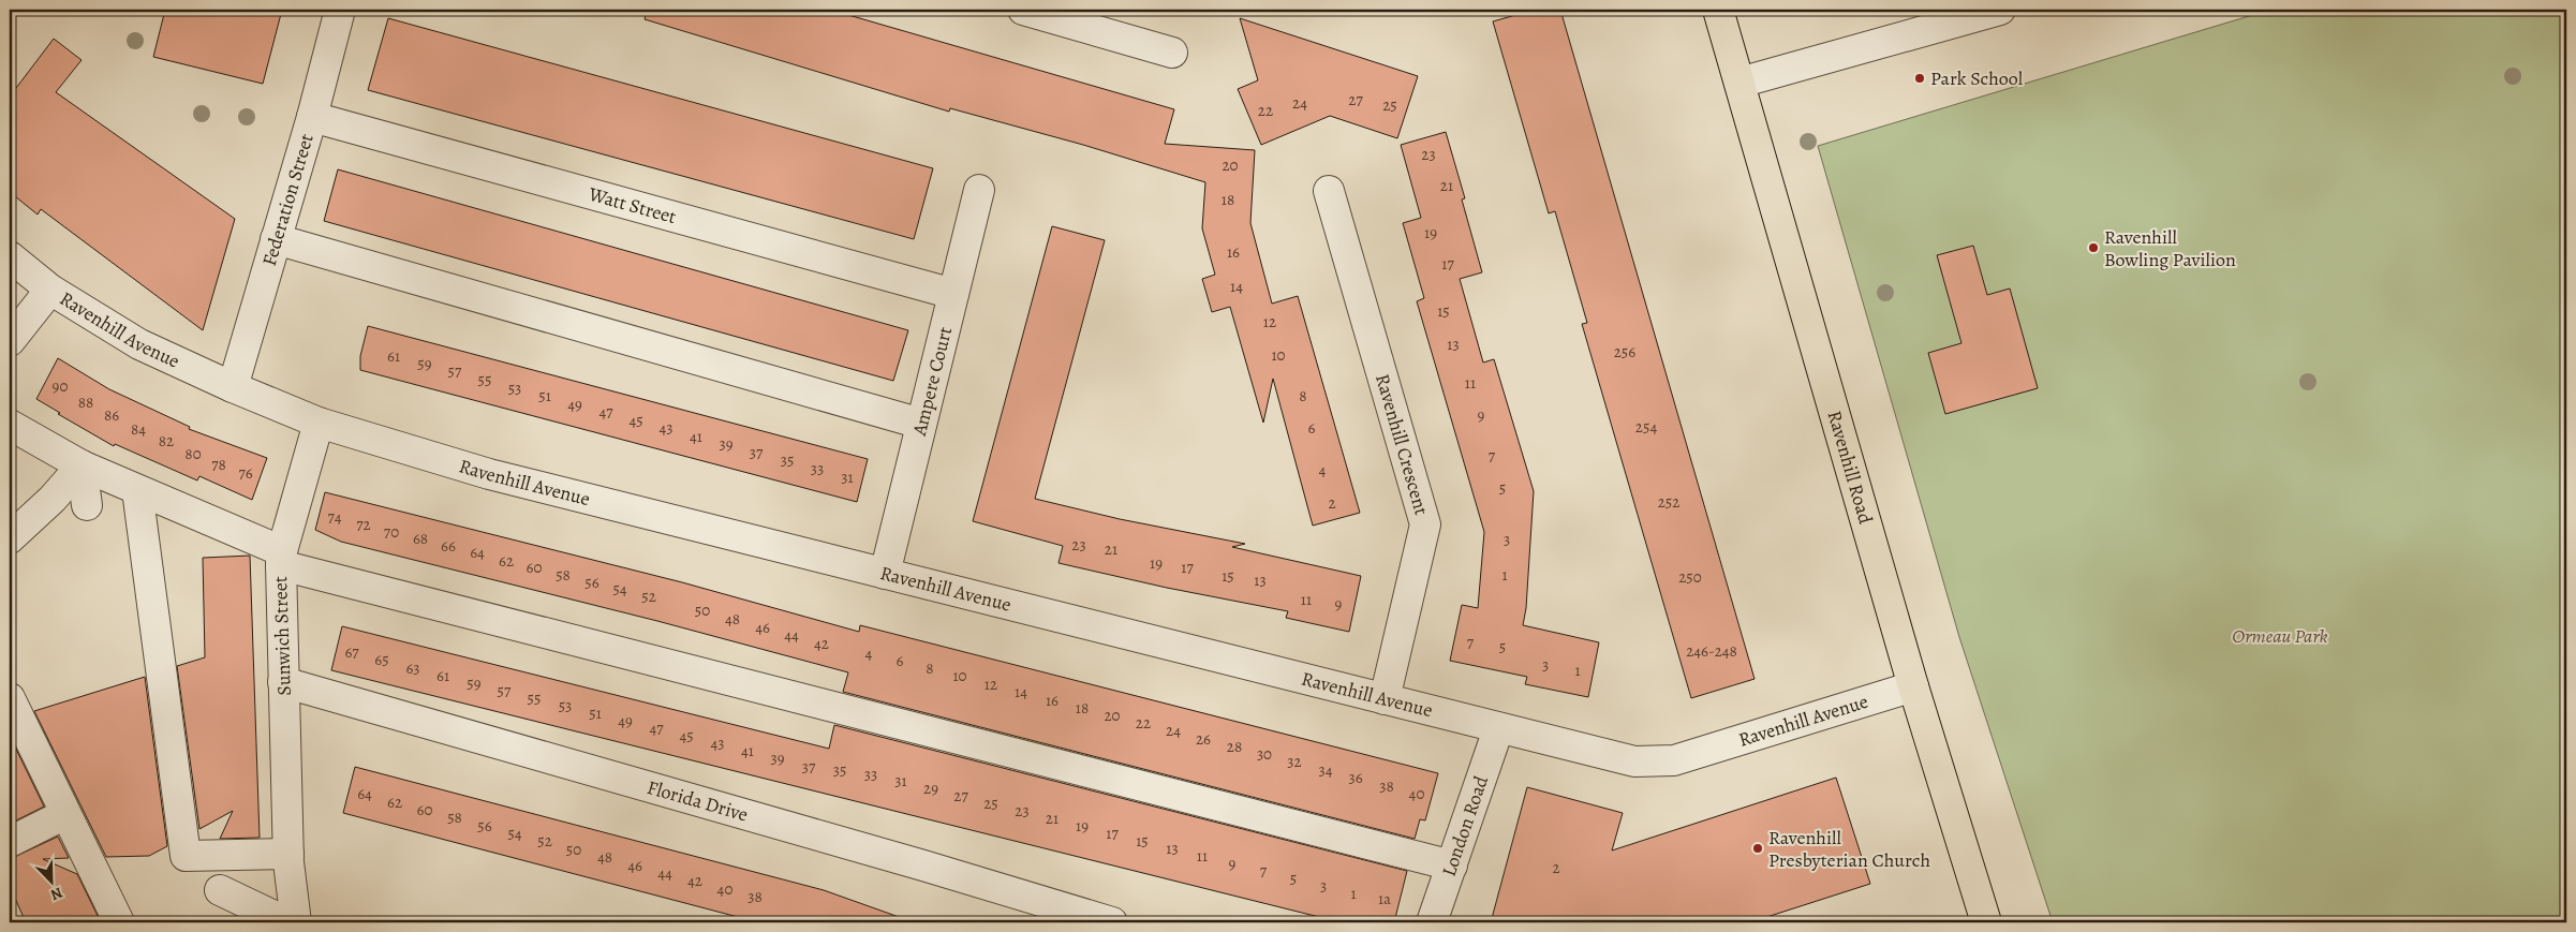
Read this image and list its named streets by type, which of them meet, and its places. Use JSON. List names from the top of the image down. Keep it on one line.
{"streets":{"main road":["Ravenhill Road"],"street":["Federation Street","Watt Street","Ravenhill Avenue","Ampere Court","Ravenhill Crescent","Sunwich Street","Florida Drive","London Road"]},"crossings":[["Federation Street","Watt Street"],["Federation Street","Ravenhill Avenue"],["Watt Street","Ampere Court"],["Ravenhill Avenue","Ampere Court"],["Ravenhill Avenue","Ravenhill Crescent"],["Ravenhill Avenue","Ravenhill Road"],["Ravenhill Avenue","Sunwich Street"],["Ravenhill Avenue","London Road"],["Sunwich Street","Florida Drive"]],"parks":["Ormeau Park"],"places":["Park School","Ravenhill Bowling Pavilion","Ravenhill Presbyterian Church"],"house_numbers":["27","24","25","22","23","20","21","18","19","16","17","14","15","12","13","256","10","61","59","57","55","11","90","53","51","8","88","49","47","86","9","45","254","43","6","84","41","82","39","37","80","7","35","78","33","4","76","31","5","252","2","74","72","70","68","3","23","66","21","64","62","19","60","17","58","1","15","250","13","56","54","52","11","9","50","48","46","44","7","42","5","246-248","67","4","65","6","3","63","8","1","61","10","59","12","57","14","55","16","53","18","51","20","49","22","47","24","45","26","43","28","41","30","39","32","37","35","34","33","36","31","38","29","64","40","27","62","25","60","23","58","21","56","19","54","17","52","15","13","50","11","48","9","46","2","7","44","5","42","3","40","1","38","1a"],"north":"bottom right"}
